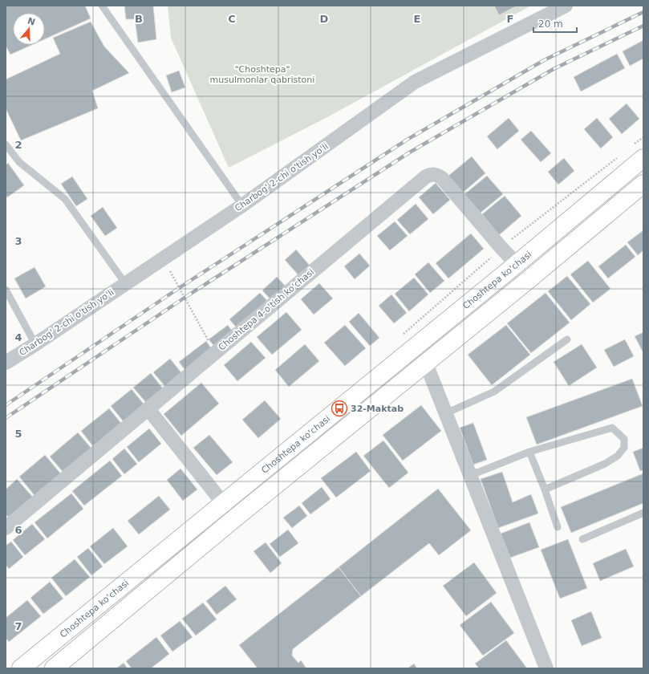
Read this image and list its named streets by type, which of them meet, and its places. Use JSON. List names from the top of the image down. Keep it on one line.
{"streets":{"main road":["Choshtepa ko'chasi"],"street":["Charbog' 2-chi o'tish yo'li","Choshtepa 4-o'tish ko'chasi"]},"crossings":[["Choshtepa ko'chasi","Choshtepa 4-o'tish ko'chasi"]],"parks":["\"Choshtepa\" musulmonlar qabristoni"],"places":{"bus stop":["32-Maktab"]},"scale_bar":"20 m","north":"top","grid":{"columns":["B","C","D","E","F"],"rows":["2","3","4","5","6","7"]}}
